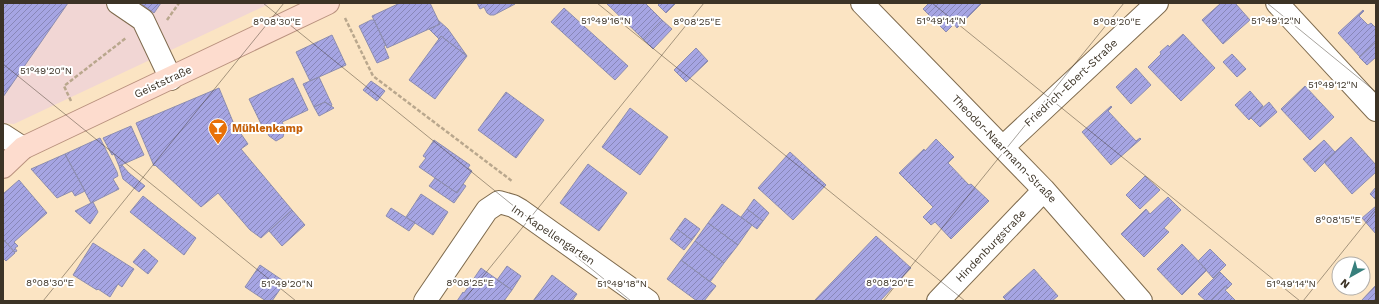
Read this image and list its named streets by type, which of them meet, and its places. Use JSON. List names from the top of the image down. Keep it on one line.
{"streets":{"main road":["Geiststraße"],"street":["Friedrich-Ebert-Straße","Theodor-Naarmann-Straße","Im Kapellengarten","Hindenburgstraße"]},"crossings":[["Friedrich-Ebert-Straße","Theodor-Naarmann-Straße"],["Theodor-Naarmann-Straße","Hindenburgstraße"]],"places":{"bar":["Mühlenkamp"]},"north":"bottom left","coordinates":["51°49'12\"N","51°49'16\"N","51°49'14\"N","8°08'30\"E","8°08'25\"E","8°08'20\"E","51°49'20\"N","8°08'15\"E","51°49'18\"N"]}
